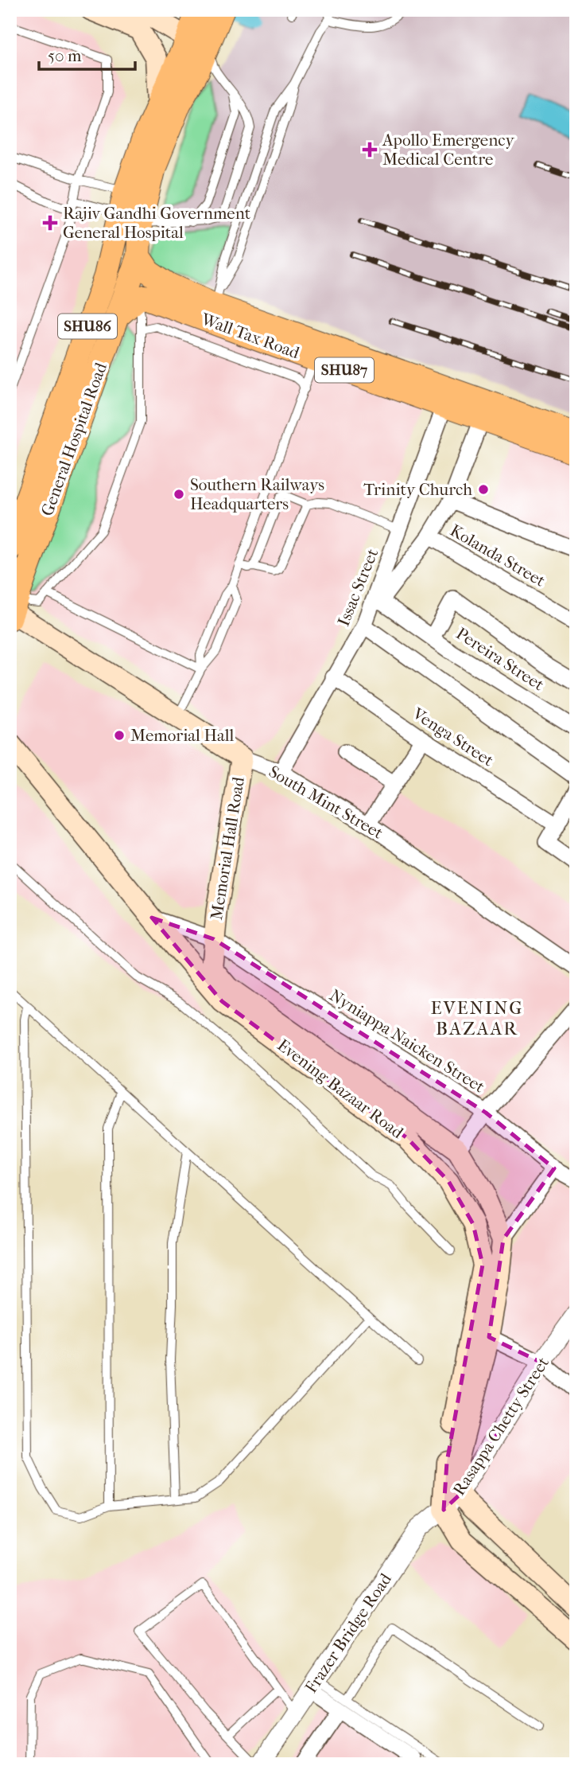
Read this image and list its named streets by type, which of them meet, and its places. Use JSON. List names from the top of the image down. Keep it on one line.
{"streets":{"main road":["SHU86","Wall Tax Road","SHU87","General Hospital Road","South Mint Street","Memorial Hall Road","Evening Bazaar Road"],"street":["Kolanda Street","Issac Street","Pereira Street","Venga Street","Nyniappa Naicken Street","Rasappa Chetty Street","Frazer Bridge Road"]},"crossings":[["Wall Tax Road","General Hospital Road"],["Wall Tax Road","Issac Street"],["General Hospital Road","South Mint Street"],["Issac Street","Pereira Street"],["Issac Street","Venga Street"],["Issac Street","South Mint Street"],["South Mint Street","Memorial Hall Road"],["Memorial Hall Road","Nyniappa Naicken Street"],["Memorial Hall Road","Evening Bazaar Road"],["Evening Bazaar Road","Rasappa Chetty Street"],["Evening Bazaar Road","Frazer Bridge Road"],["Rasappa Chetty Street","Frazer Bridge Road"]],"districts":["EVENING BAZAAR"],"places":{"health":["Apollo Emergency Medical Centre","Rajiv Gandhi Government General Hospital"],"other":["Trinity Church","Southern Railways Headquarters","Memorial Hall"]},"scale_bar":"50 m"}
